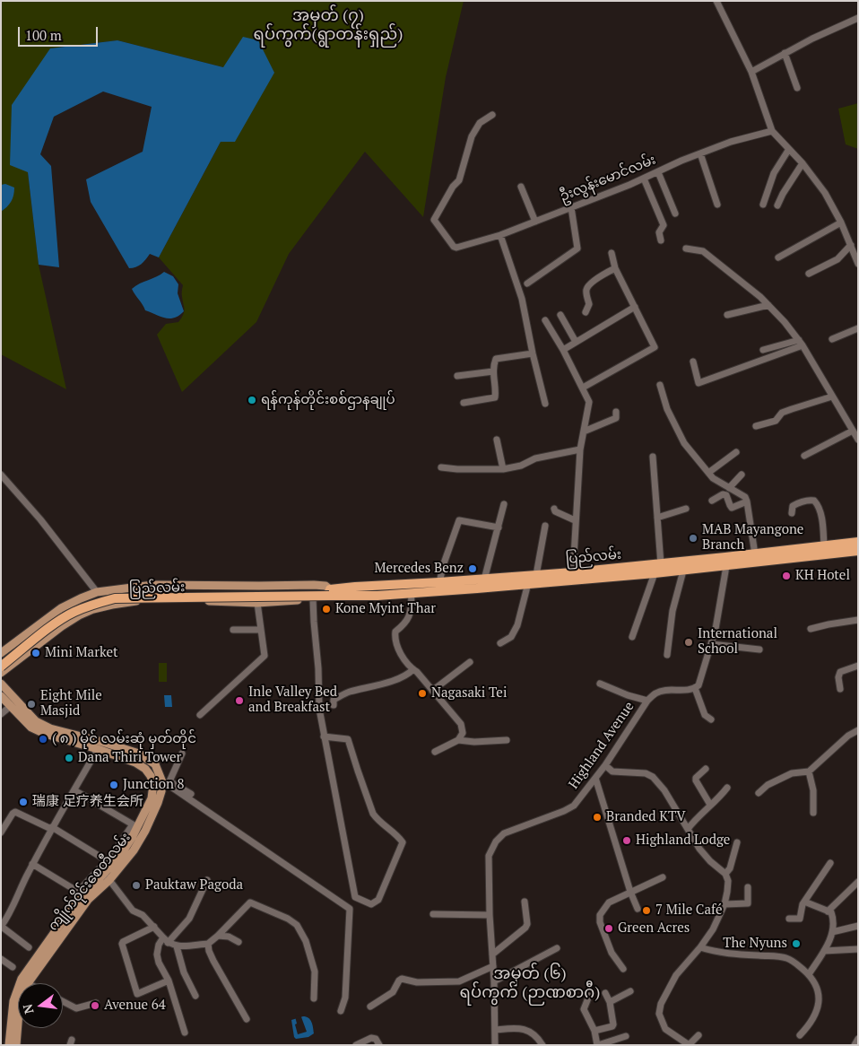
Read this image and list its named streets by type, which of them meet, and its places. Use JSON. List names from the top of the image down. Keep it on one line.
{"streets":{"highway":["ပြည်လမ်း"],"main road":["ကျိုက်ဝိုင်းစေတီလမ်း"],"street":["ဦးလွန်းမောင်လမ်း","Highland Avenue"]},"districts":["အမှတ် (၇) ရပ်ကွက်(ရွာတန်းရှည်)","အမှတ် (၆) ရပ်ကွက် (ဉာဏစာဂီ)"],"places":["ရန်ကုန်တိုင်းစစ်ဌာနချုပ်","MAB Mayangone Branch","Mercedes Benz","KH Hotel","Kone Myint Thar","International School","Mini Market","Nagasaki Tei","Inle Valley Bed and Breakfast","Eight Mile Masjid","( ၈ ) မိုင် လမ်းဆုံ မှတ်တိုင်","Dana Thiri Tower","Junction 8","瑞康 足疗养生会所","Branded KTV","Highland Lodge","Pauktaw Pagoda","7 Mile Café","Green Acres","The Nyuns","Avenue 64"],"scale_bar":"100 m","north":"left"}
